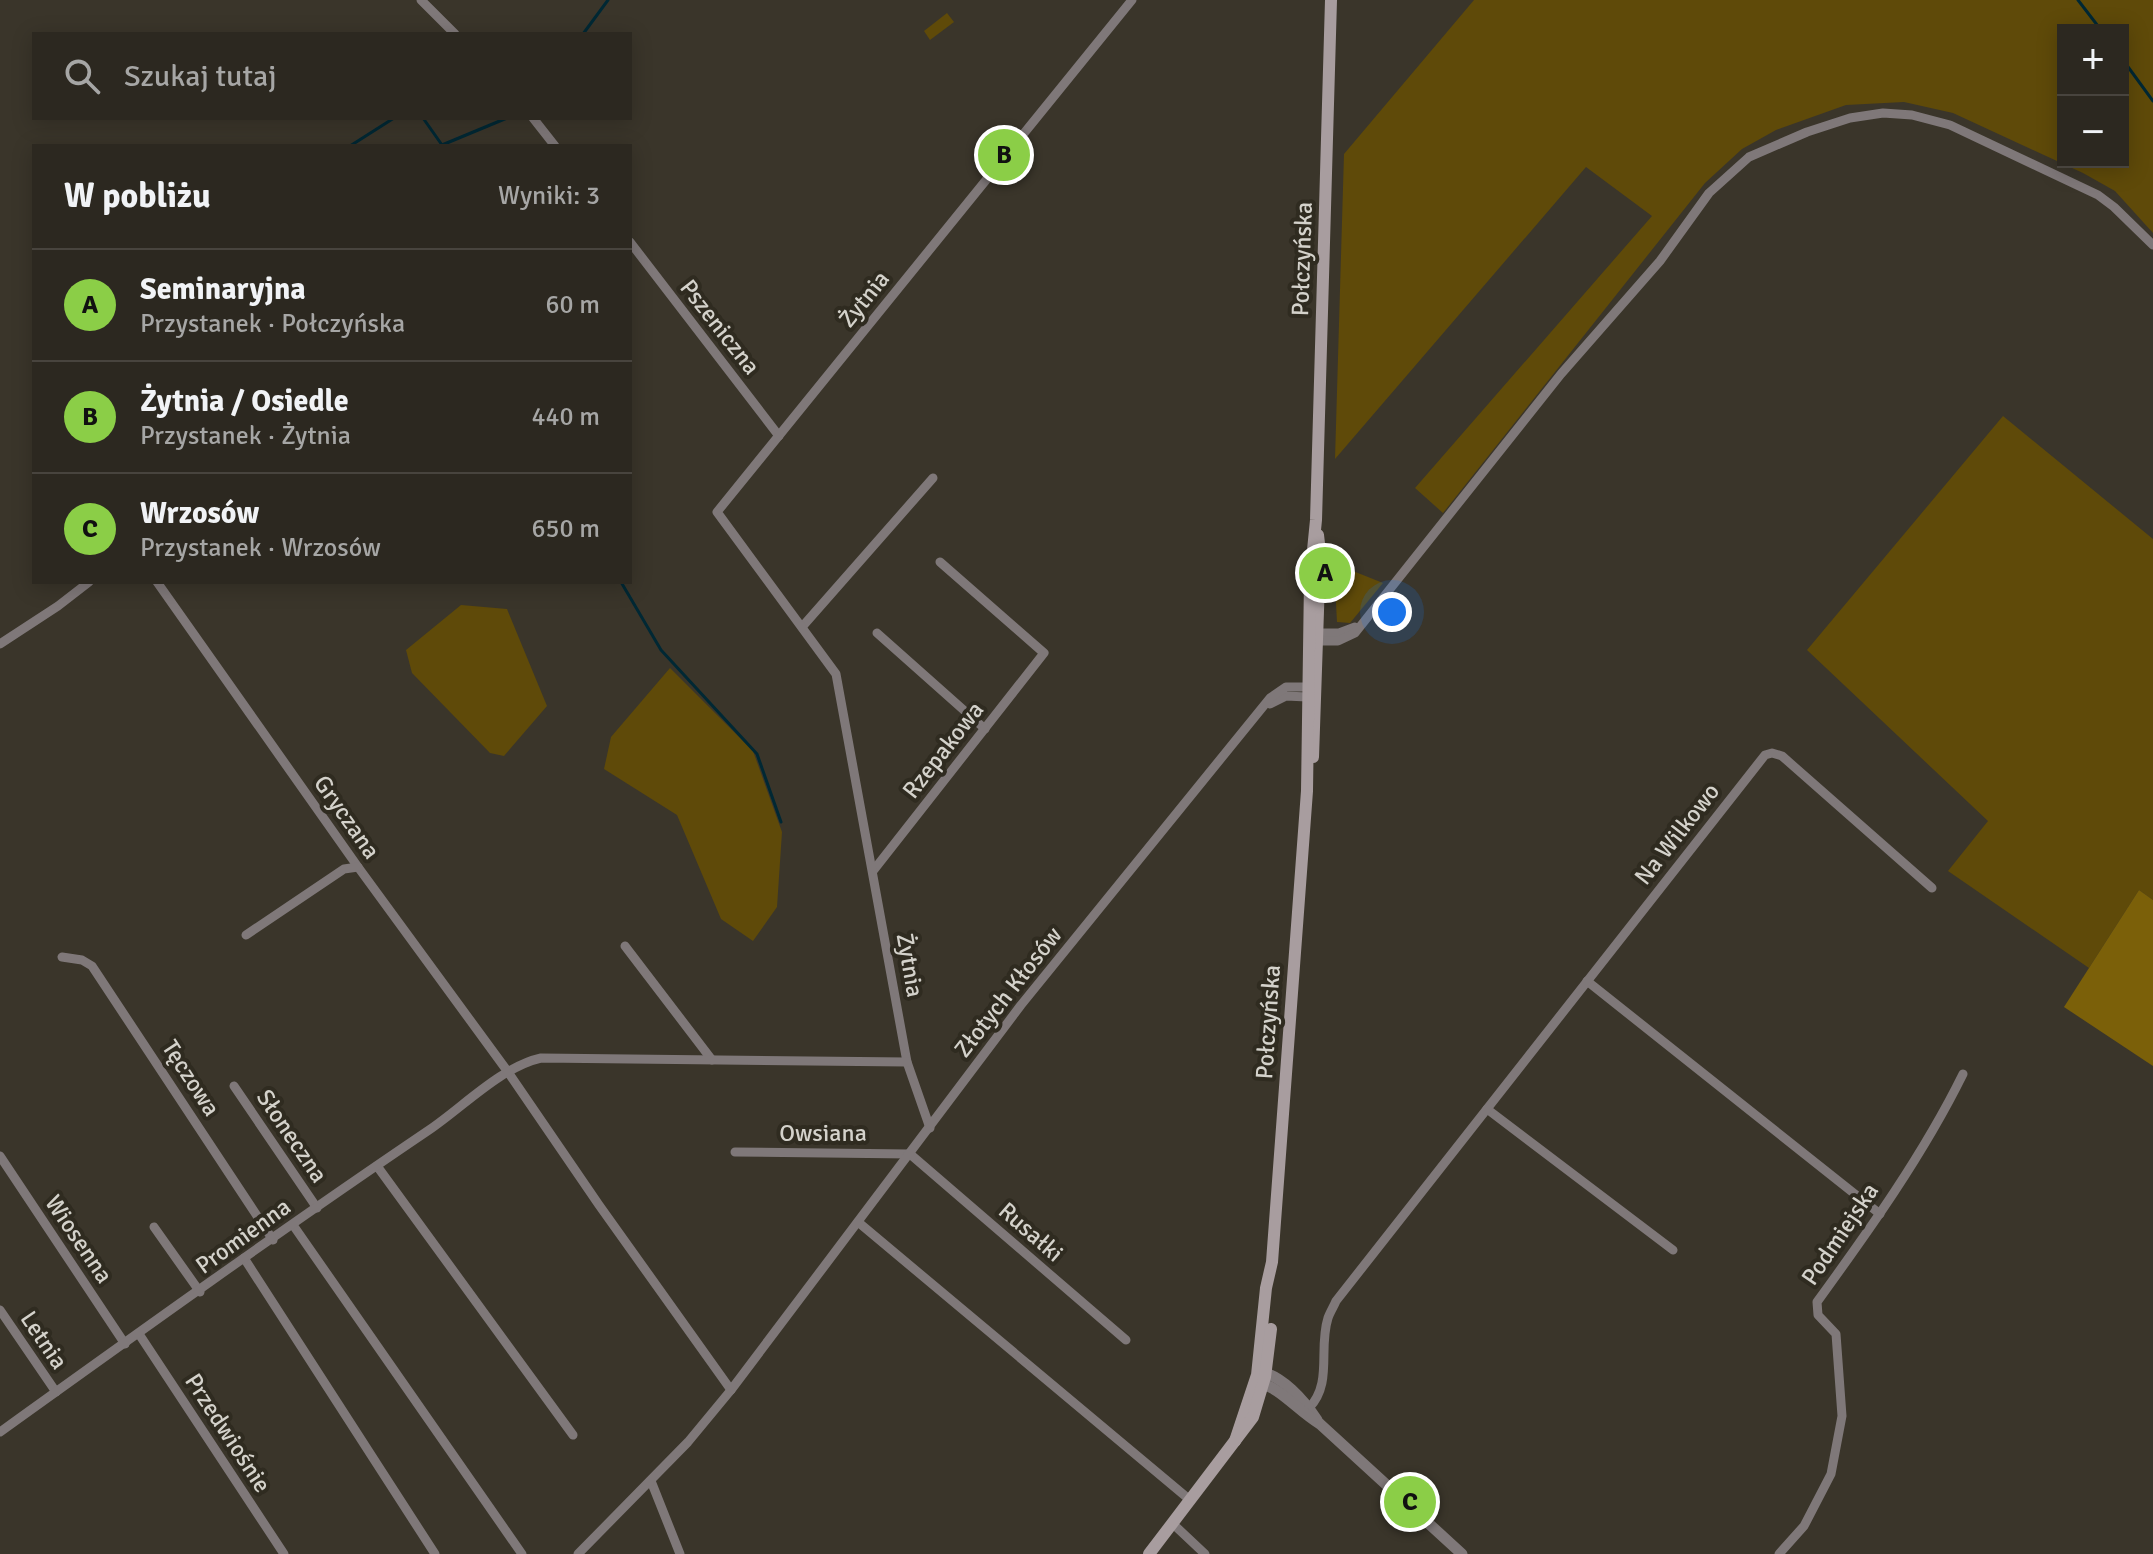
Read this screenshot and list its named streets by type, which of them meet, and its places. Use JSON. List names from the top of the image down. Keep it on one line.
{"streets":{"main road":["Połczyńska"],"street":["Żytnia","Pszeniczna","Rzepakowa","Gryczana","Na Wilkowo","Złotych Kłosów","Tęczowa","Owsiana","Słoneczna","Rusałki","Podmiejska","Promienna","Wiosenna","Letnia","Przedwiośnie"]},"crossings":[["Połczyńska","Złotych Kłosów"],["Żytnia","Pszeniczna"],["Żytnia","Rzepakowa"],["Żytnia","Złotych Kłosów"],["Gryczana","Złotych Kłosów"],["Gryczana","Promienna"],["Złotych Kłosów","Owsiana"],["Złotych Kłosów","Rusałki"],["Tęczowa","Promienna"],["Owsiana","Rusałki"],["Słoneczna","Promienna"],["Promienna","Wiosenna"],["Promienna","Letnia"],["Promienna","Przedwiośnie"]],"page":{"map_buttons":["+","−"],"search":"Szukaj tutaj","pins":["B","A","C"],"heading":["W pobliżu","Wyniki: 3"],"list":[{"mark":"A","name":"Seminaryjna","note":"Przystanek · Połczyńska","value":"60 m"},{"mark":"B","name":"Żytnia / Osiedle","note":"Przystanek · Żytnia","value":"440 m"},{"mark":"C","name":"Wrzosów","note":"Przystanek · Wrzosów","value":"650 m"}]}}
